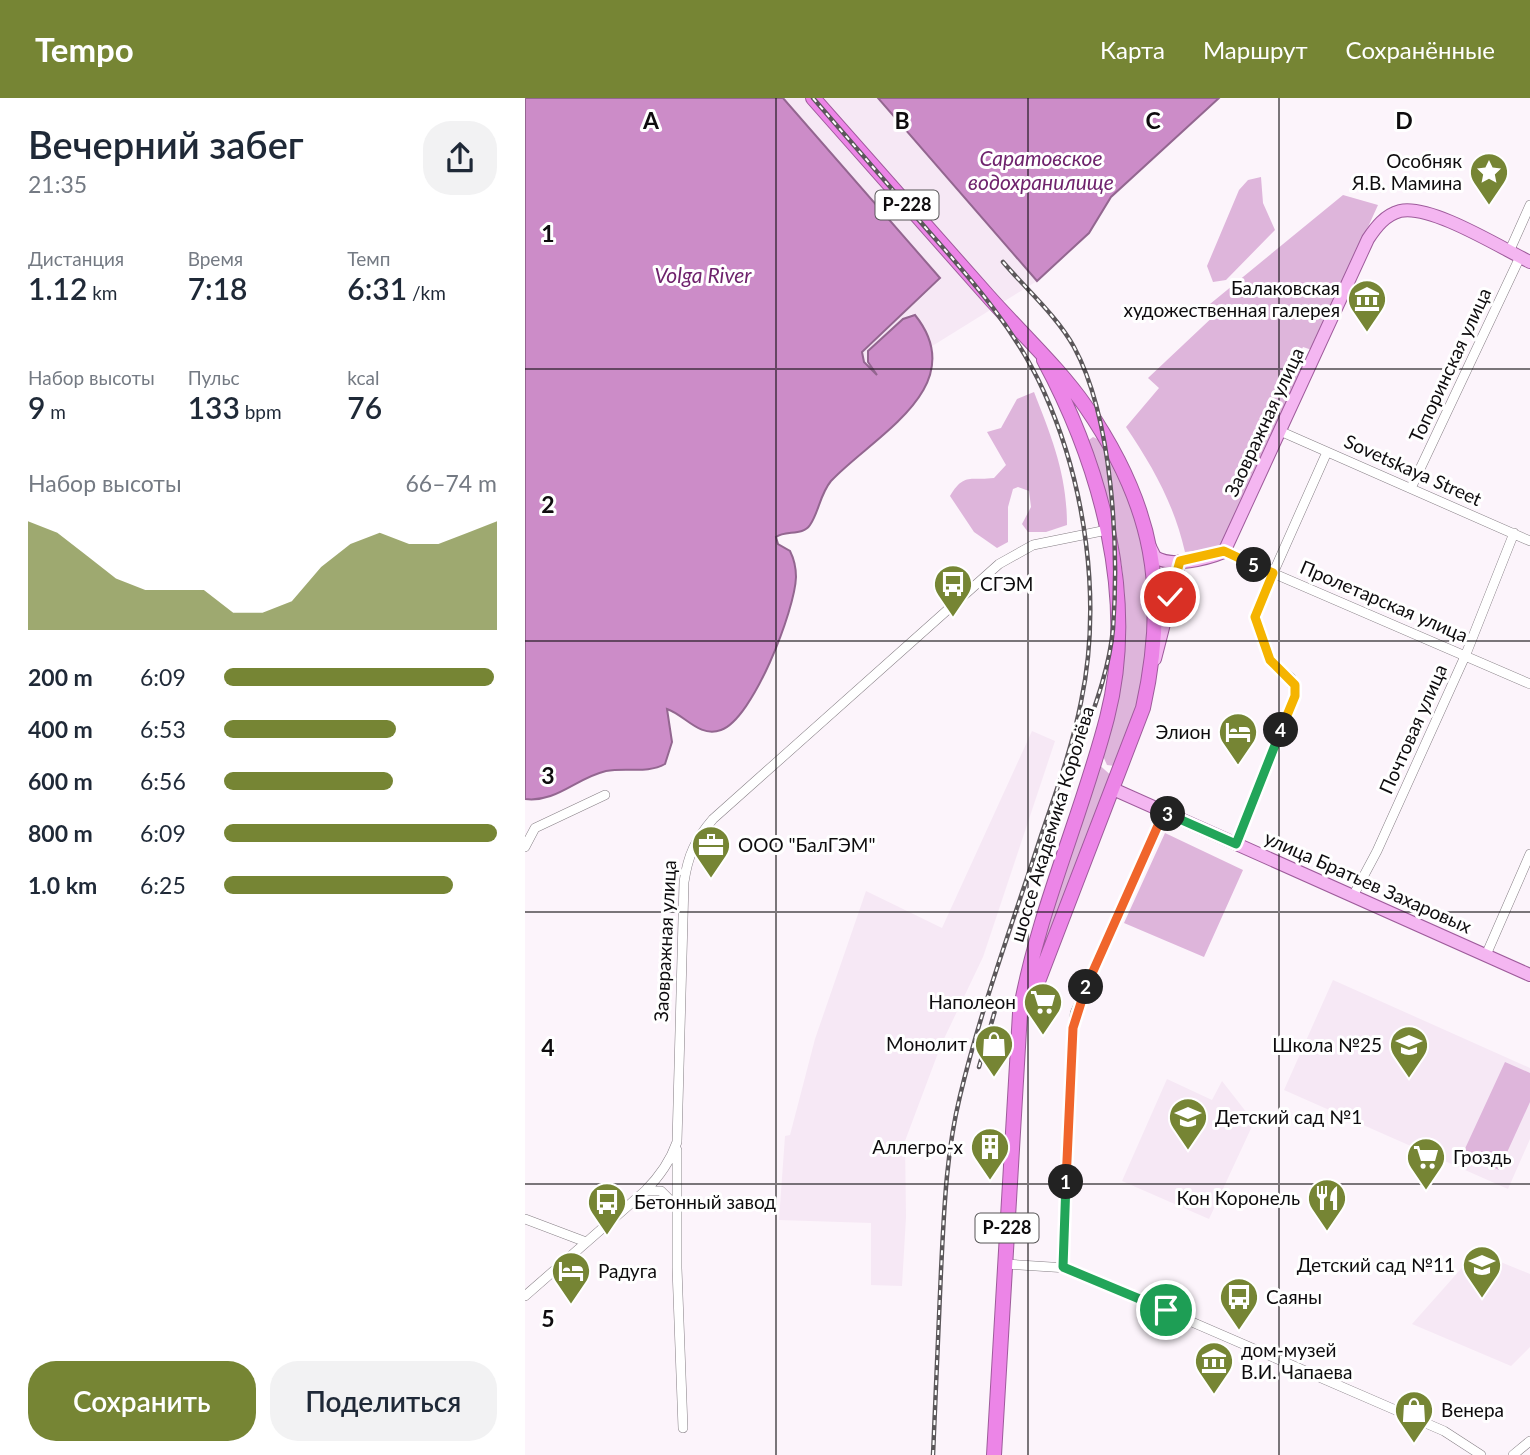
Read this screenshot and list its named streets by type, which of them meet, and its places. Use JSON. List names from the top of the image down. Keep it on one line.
{"streets":{"highway":["Р-228","шоссе Академика Королёва"],"main road":["Заовражная улица","улица Братьев Захаровых"],"street":["Топоринская улица","Sovetskaya Street","Пролетарская улица","Почтовая улица"]},"crossings":[["Р-228","шоссе Академика Королёва"],["Топоринская улица","Заовражная улица"],["Топоринская улица","Sovetskaya Street"],["Заовражная улица","Sovetskaya Street"],["Заовражная улица","Пролетарская улица"],["Заовражная улица","шоссе Академика Королёва"],["Sovetskaya Street","Почтовая улица"],["Пролетарская улица","Почтовая улица"],["Почтовая улица","улица Братьев Захаровых"],["шоссе Академика Королёва","улица Братьев Захаровых"]],"water":["Саратовское водохранилище","Volga River"],"places":{"place":["Особняк Я.В. Мамина"],"museum":["Балаковская художественная галерея","дом-музей В.И. Чапаева"],"bus stop":["СГЭМ","Бетонный завод","Саяны"],"hotel":["Элион","Радуга"],"office":["ООО \"БалГЭМ\""],"supermarket":["Наполеон","Гроздь"],"shop":["Монолит","Венера"],"school or university":["Школа №25","Детский сад №1","Детский сад №11"],"building":["Аллегро-х"],"restaurant":["Кон Коронель"]},"page":{"header":"Tempo","nav":["Карта","Маршрут","Сохранённые"],"heading":["Вечерний забег","21:35"],"stats":[["Дистанция","1.12 km"],["Время","7:18"],["Темп","6:31 /km"],["Набор высоты","9 m"],["Пульс","133 bpm"],["kcal","76"]],"chart":["Набор высоты","66–74 m"],"pins":["5","4","3","2","1"],"list":[{"name":"200 m","note":"6:09"},{"name":"400 m","note":"6:53"},{"name":"600 m","note":"6:56"},{"name":"800 m","note":"6:09"},{"name":"1.0 km","note":"6:25"}],"buttons":["Сохранить","Поделиться"]},"grid":{"columns":["A","B","C","D"],"rows":["1","2","3","4","5"]}}
